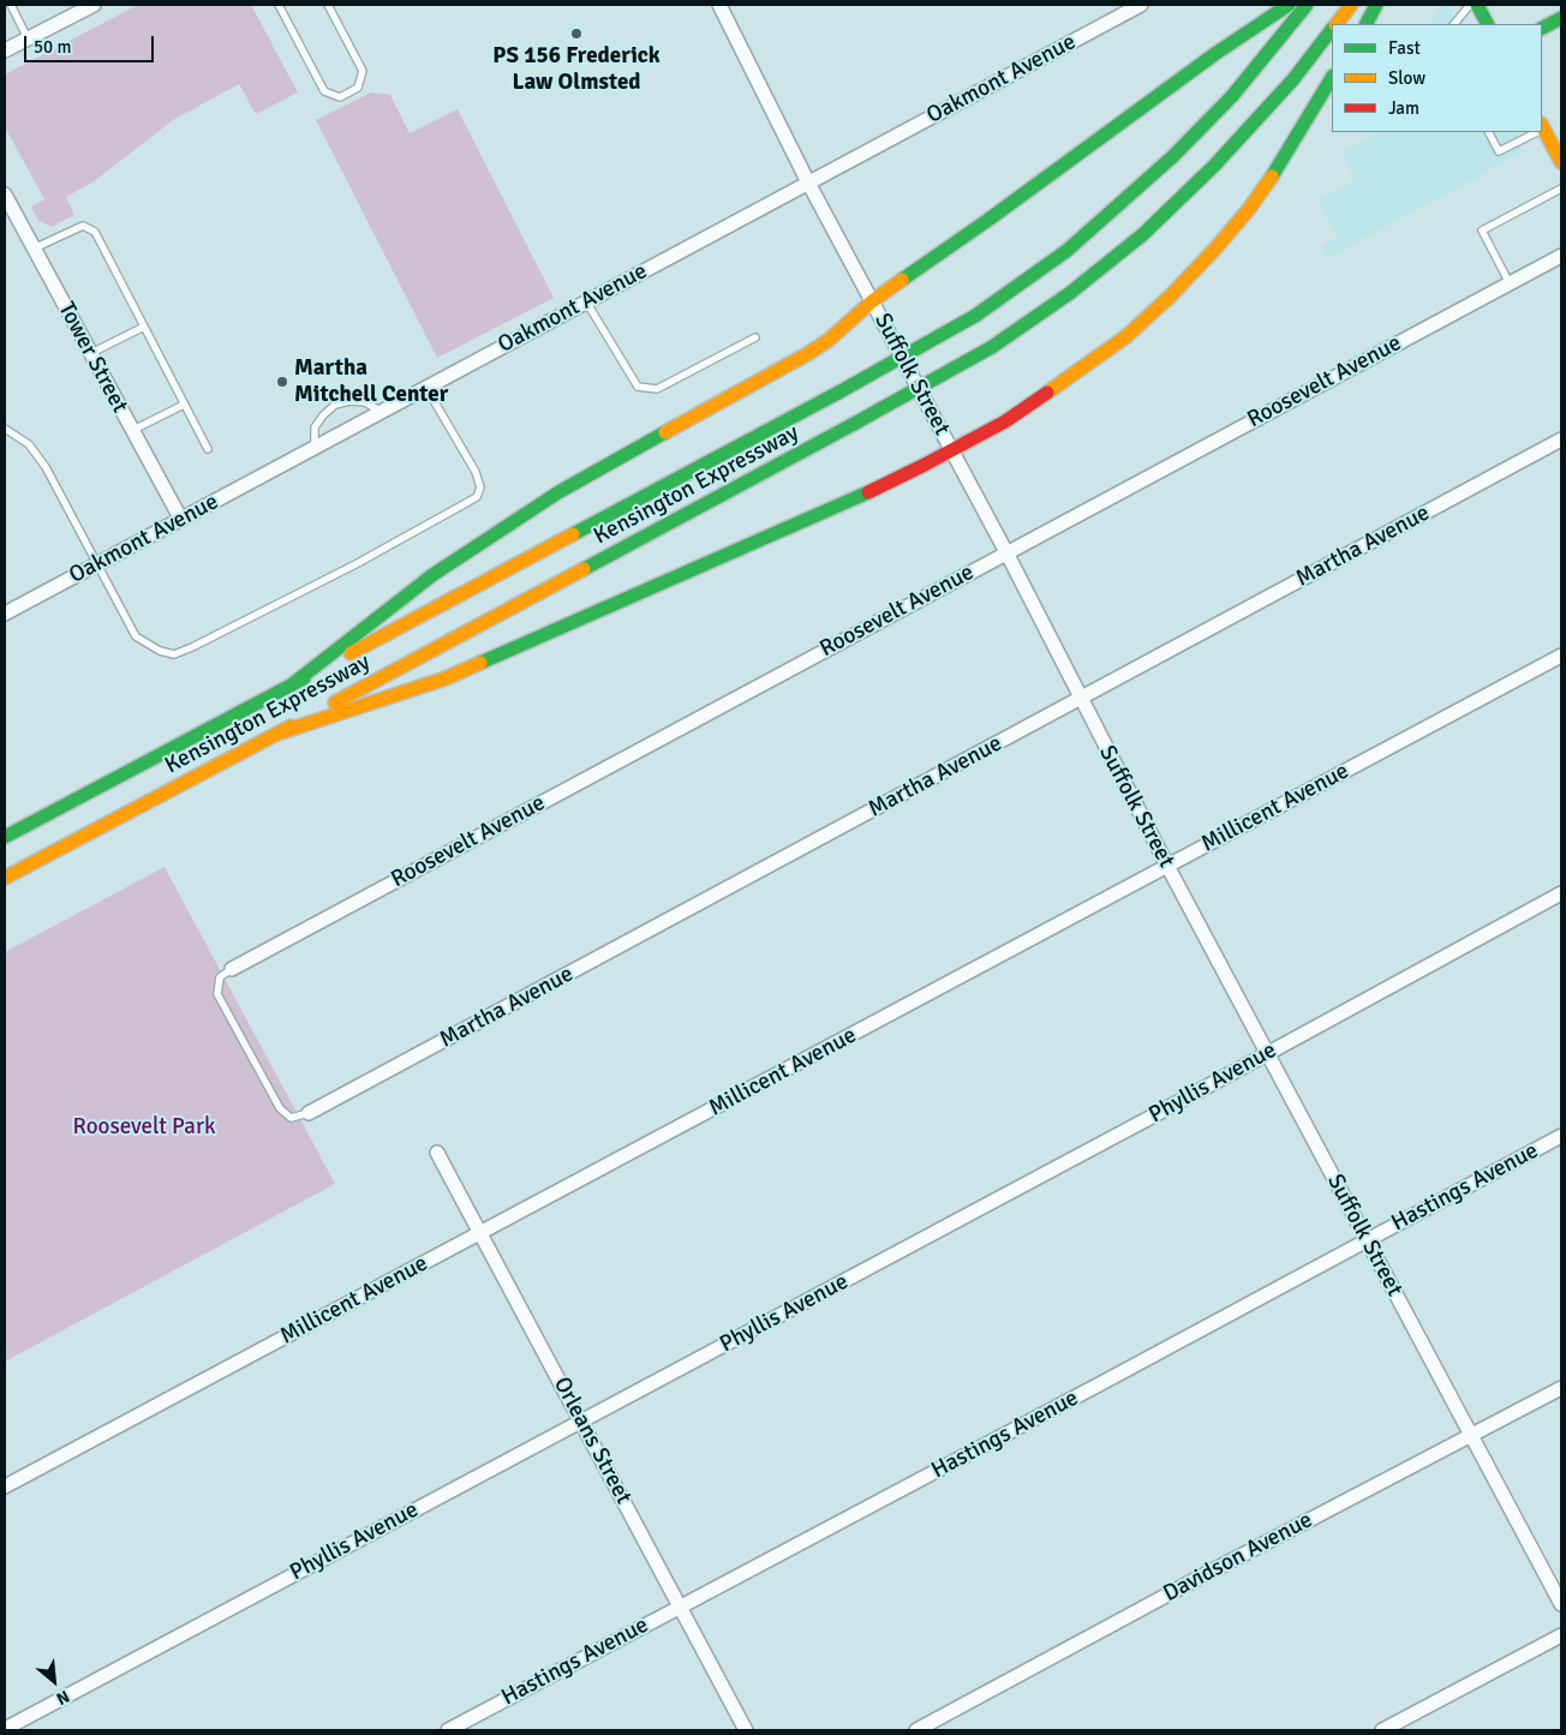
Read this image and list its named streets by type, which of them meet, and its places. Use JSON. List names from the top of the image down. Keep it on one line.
{"streets":{"main road":["Kensington Expressway"],"street":["Oakmont Avenue","Tower Street","Suffolk Street","Roosevelt Avenue","Martha Avenue","Millicent Avenue","Phyllis Avenue","Hastings Avenue","Orleans Street","Davidson Avenue"]},"crossings":[["Oakmont Avenue","Tower Street"],["Oakmont Avenue","Suffolk Street"],["Suffolk Street","Roosevelt Avenue"],["Suffolk Street","Martha Avenue"],["Suffolk Street","Millicent Avenue"],["Suffolk Street","Phyllis Avenue"],["Suffolk Street","Hastings Avenue"],["Suffolk Street","Davidson Avenue"],["Millicent Avenue","Orleans Street"],["Phyllis Avenue","Orleans Street"],["Hastings Avenue","Orleans Street"]],"parks":["Roosevelt Park"],"places":["PS 156 Frederick Law Olmsted","Martha Mitchell Center"],"legend":["Fast","Slow","Jam"],"scale_bar":"50 m","north":"bottom right"}
